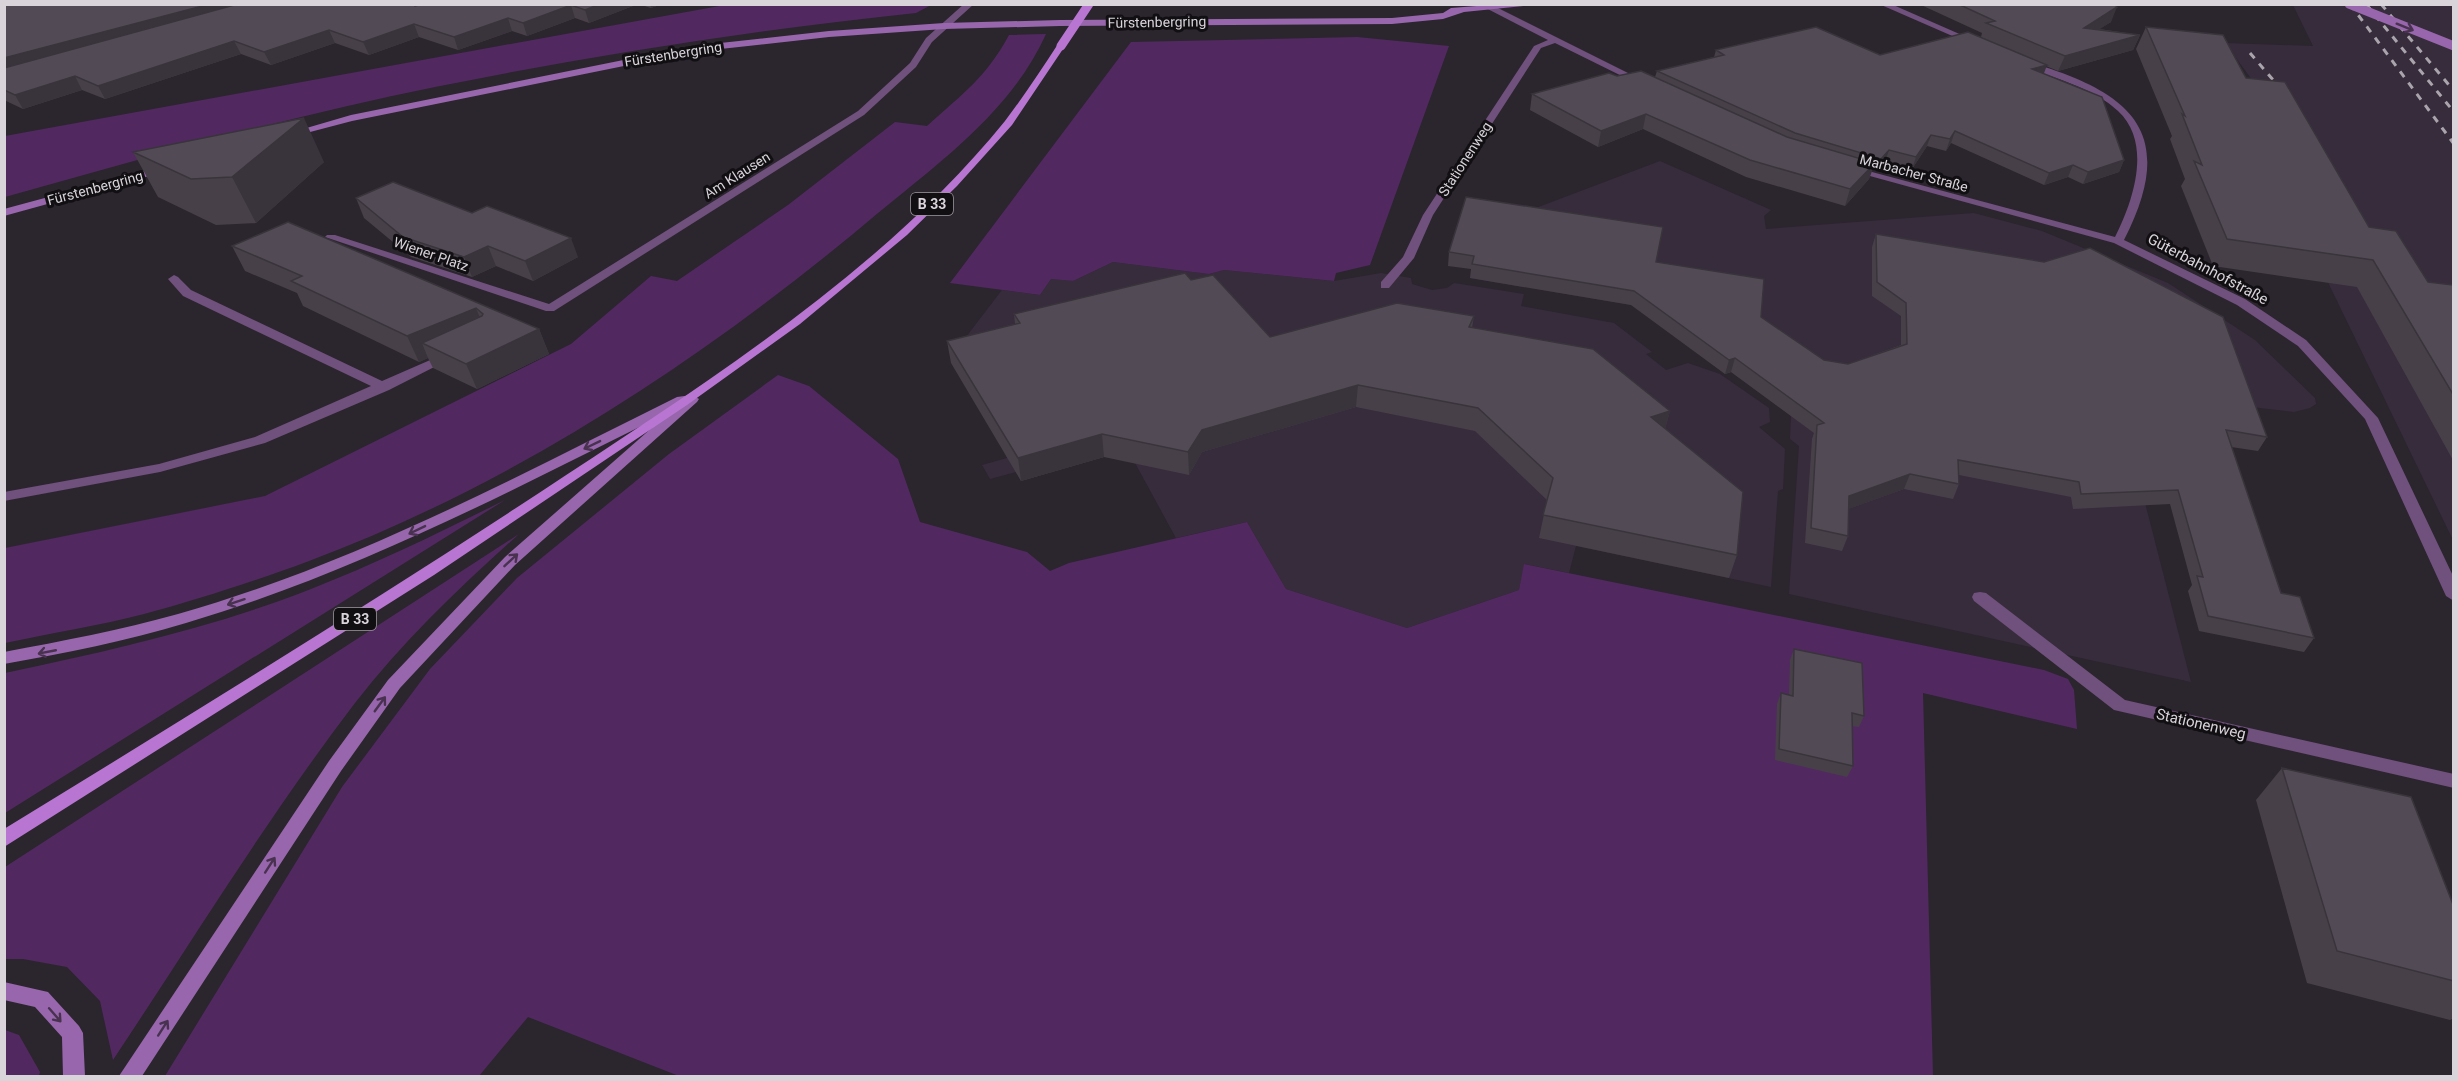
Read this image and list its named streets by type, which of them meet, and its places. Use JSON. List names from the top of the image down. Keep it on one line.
{"streets":{"main road":["B 33"],"street":["Fürstenbergring","Stationenweg","Marbacher Straße","Am Klausen","Wiener Platz","Güterbahnhofstraße"]},"crossings":[["Fürstenbergring","Am Klausen"],["Marbacher Straße","Güterbahnhofstraße"],["Am Klausen","Wiener Platz"]]}
